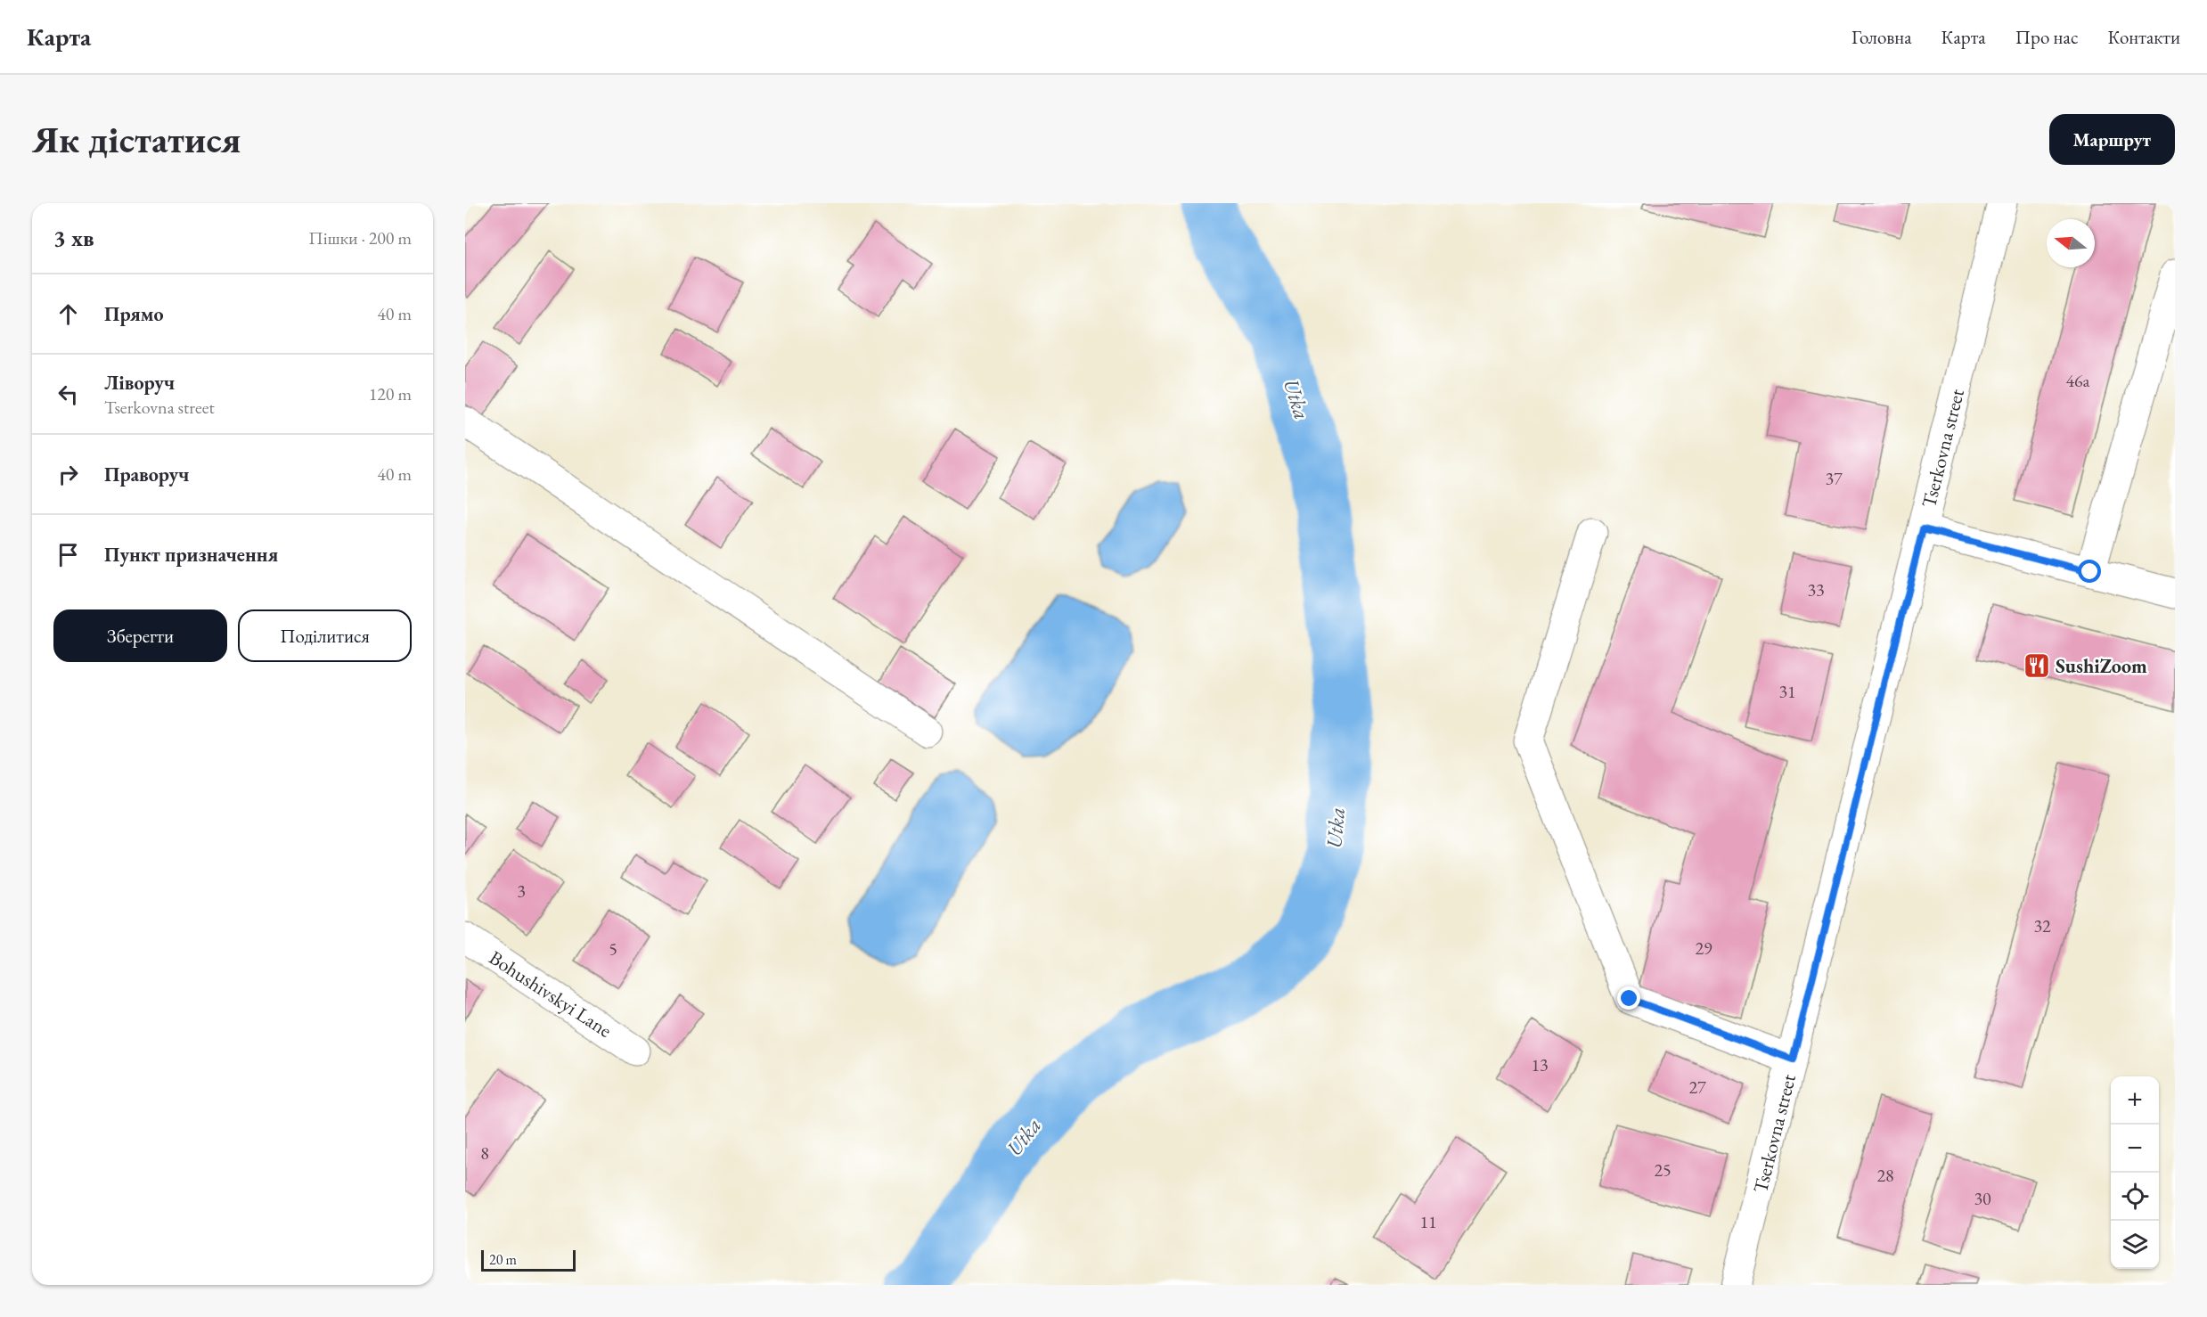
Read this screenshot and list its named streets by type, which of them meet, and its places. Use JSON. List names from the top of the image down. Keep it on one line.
{"streets":{"street":["Tserkovna street","Bohushivskyi Lane"]},"water":["Utka"],"places":{"restaurant":["SushiZoom"]},"house_numbers":["46а","37","33","31","3","32","29","5","13","27","8","25","28","30","11"],"scale_bar":"20 m","north":"left","page":{"header":"Карта","nav":["Головна","Карта","Про нас","Контакти"],"buttons":["Маршрут",["Зберегти","Поділитися"]],"title":"Як дістатися","heading":["3 хв","Пішки · 200 m"],"list":[["Прямо","40 m"],["Ліворуч","Tserkovna street","120 m"],["Праворуч","40 m"],"Пункт призначення"],"map_buttons":["+","−"],"scale":"20 m"}}
